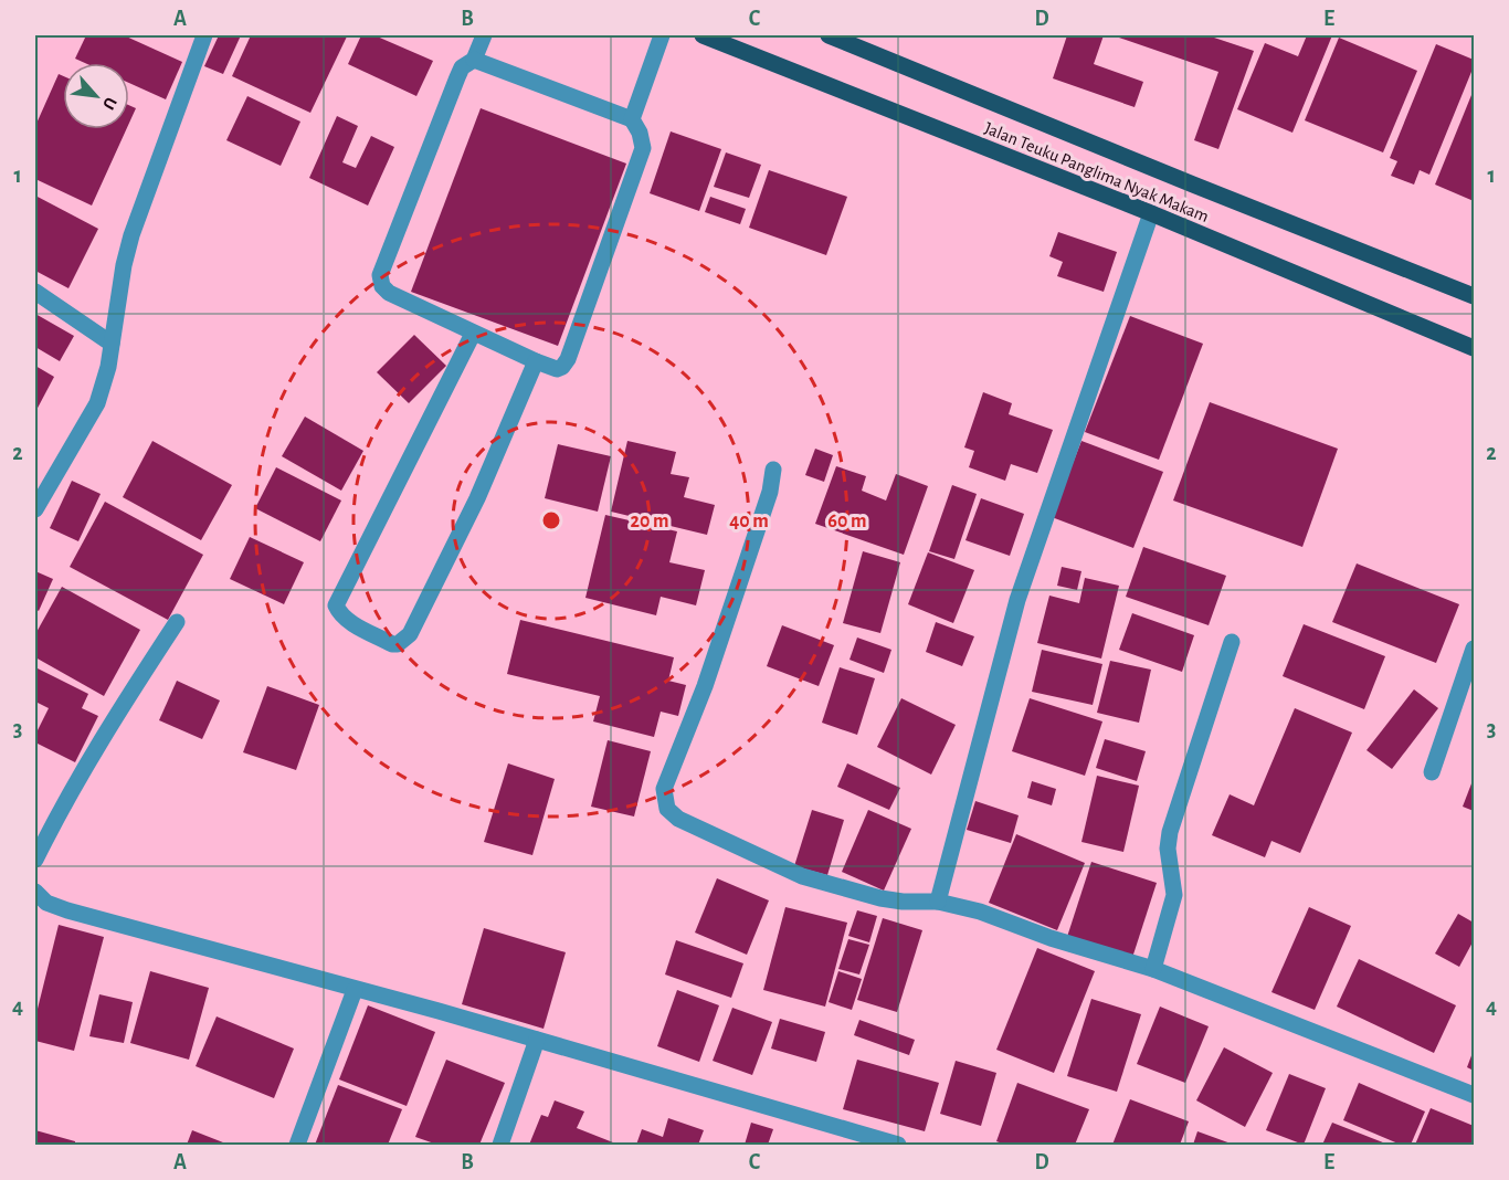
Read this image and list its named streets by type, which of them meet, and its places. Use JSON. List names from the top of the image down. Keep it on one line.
{"streets":{"main road":["Jalan Teuku Panglima Nyak Makam"]},"north":"bottom right","grid":{"columns":["A","B","C","D","E"],"rows":["1","2","3","4"]},"rings":["20 m","40 m","60 m"]}
